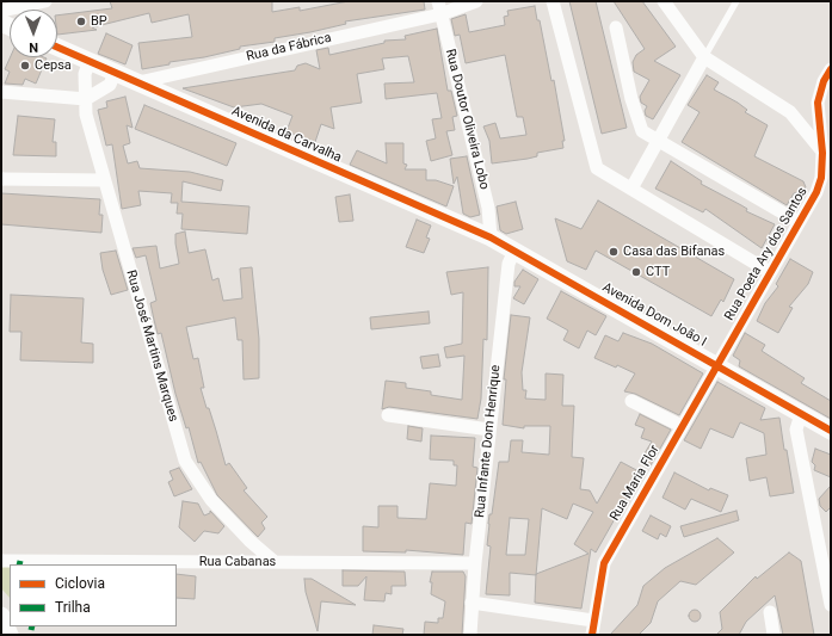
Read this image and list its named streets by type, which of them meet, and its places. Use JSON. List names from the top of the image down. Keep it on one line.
{"streets":{"street":["Rua da Fábrica","Rua Doutor Oliveira Lobo","Avenida da Carvalha","Rua Poeta Ary dos Santos","Avenida Dom João I","Rua José Martins Marques","Rua Infante Dom Henrique","Rua Maria Flor","Rua Cabanas"]},"crossings":[["Rua da Fábrica","Rua Doutor Oliveira Lobo"],["Rua da Fábrica","Avenida da Carvalha"],["Rua Doutor Oliveira Lobo","Avenida da Carvalha"],["Avenida da Carvalha","Avenida Dom João I"],["Avenida da Carvalha","Rua José Martins Marques"],["Avenida da Carvalha","Rua Infante Dom Henrique"],["Rua Poeta Ary dos Santos","Avenida Dom João I"],["Rua Poeta Ary dos Santos","Rua Maria Flor"],["Avenida Dom João I","Rua Infante Dom Henrique"],["Avenida Dom João I","Rua Maria Flor"],["Rua José Martins Marques","Rua Cabanas"],["Rua Infante Dom Henrique","Rua Cabanas"]],"places":["BP","Cepsa","Casa das Bifanas","CTT"],"legend":["Ciclovia","Trilha"],"north":"bottom"}
